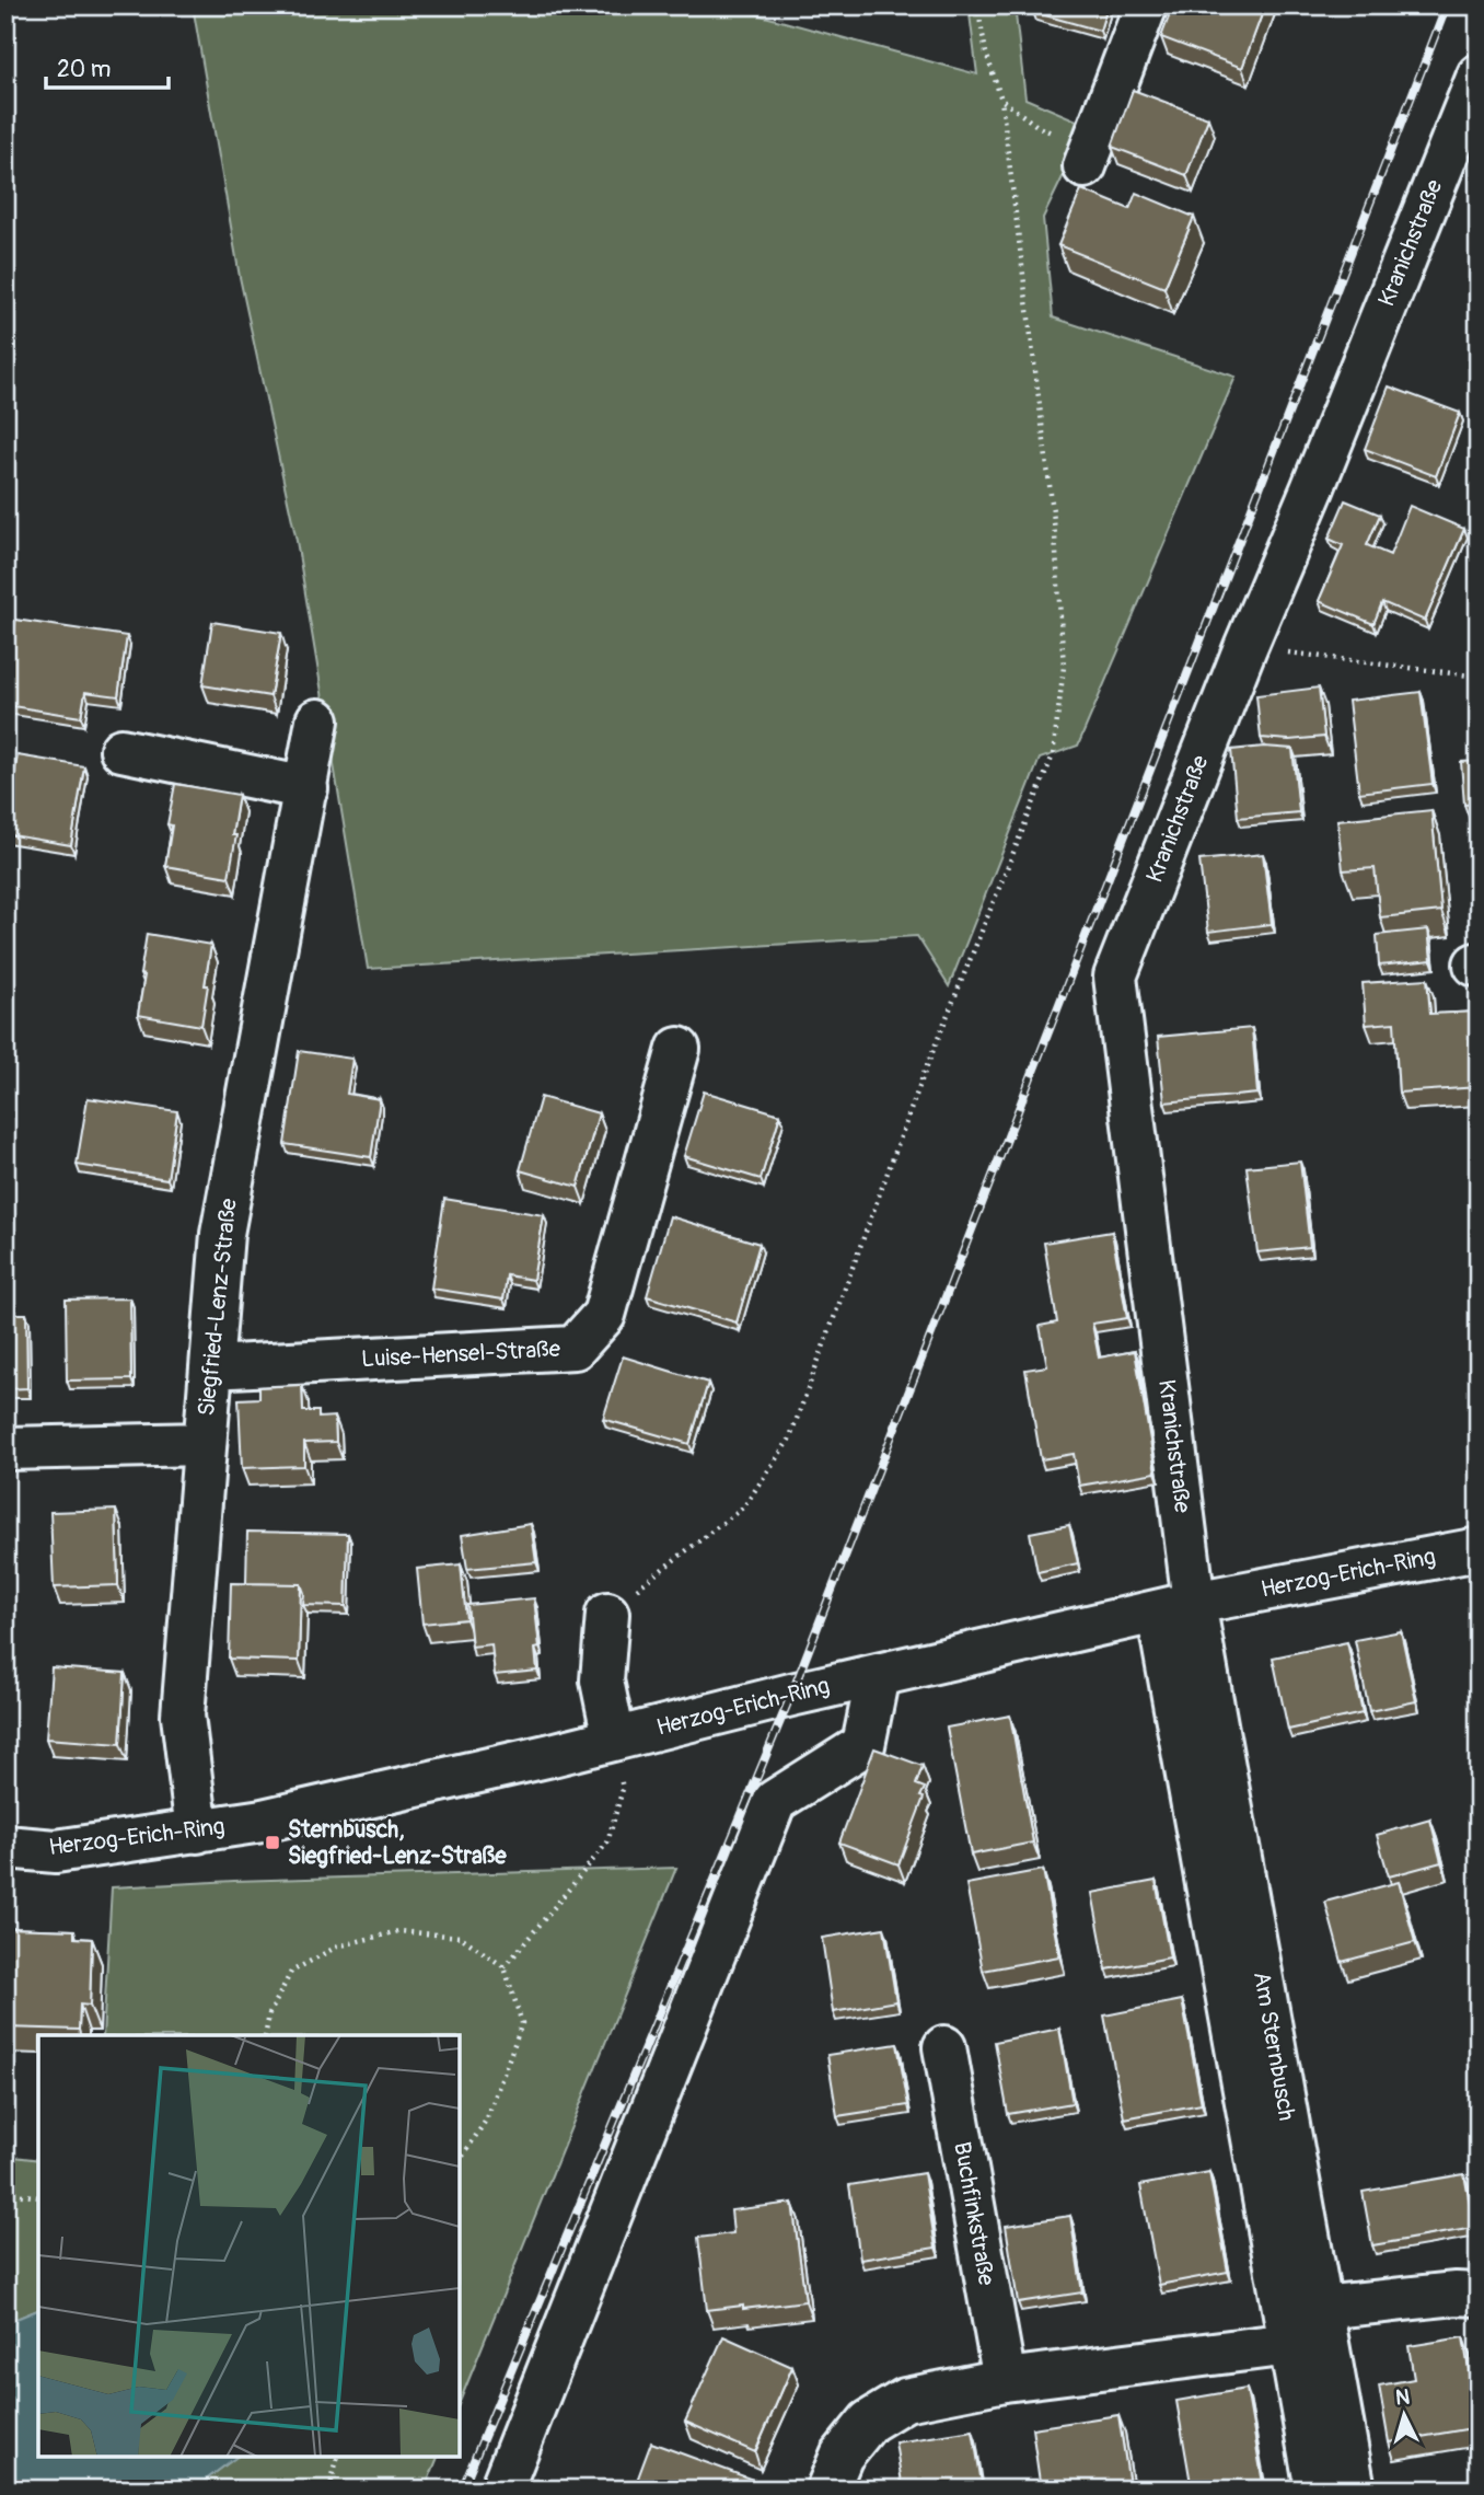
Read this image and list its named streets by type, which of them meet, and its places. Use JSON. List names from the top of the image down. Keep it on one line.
{"streets":{"street":["Kranichstraße","Siegfried-Lenz-Straße","Luise-Hensel-Straße","Herzog-Erich-Ring","Am Sternbusch","Buchfinkstraße"]},"crossings":[["Kranichstraße","Herzog-Erich-Ring"],["Kranichstraße","Am Sternbusch"],["Siegfried-Lenz-Straße","Luise-Hensel-Straße"],["Siegfried-Lenz-Straße","Herzog-Erich-Ring"],["Herzog-Erich-Ring","Am Sternbusch"]],"places":{"transit":["Sternbusch, Siegfried-Lenz-Straße"]},"scale_bar":"20 m","north":"top"}
